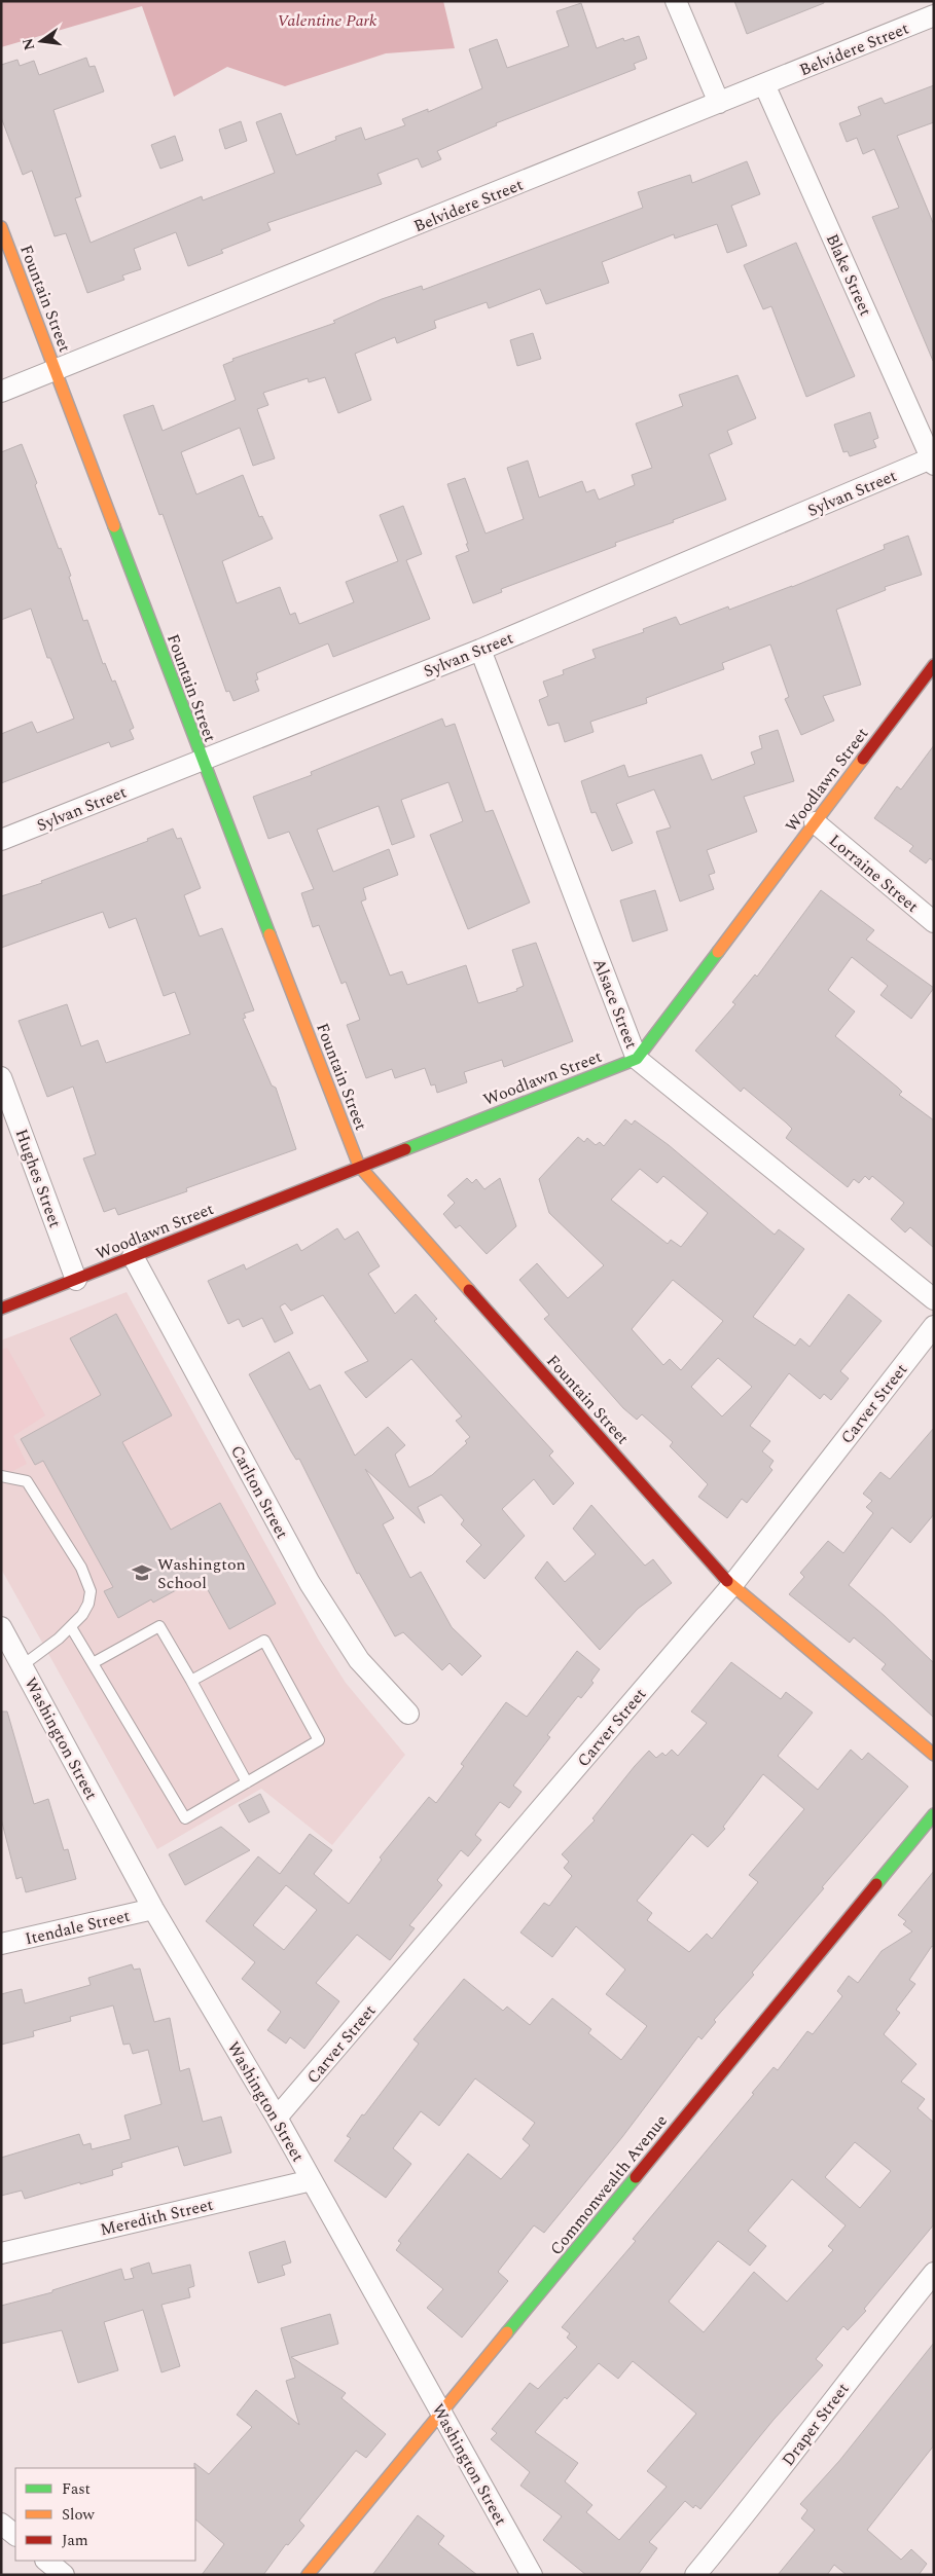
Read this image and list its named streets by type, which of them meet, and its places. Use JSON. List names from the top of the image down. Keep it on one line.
{"streets":{"street":["Belvidere Street","Blake Street","Fountain Street","Sylvan Street","Woodlawn Street","Lorraine Street","Alsace Street","Hughes Street","Carver Street","Carlton Street","Washington Street","Itendale Street","Commonwealth Avenue","Meredith Street","Draper Street"]},"crossings":[["Belvidere Street","Blake Street"],["Belvidere Street","Fountain Street"],["Blake Street","Sylvan Street"],["Fountain Street","Sylvan Street"],["Fountain Street","Woodlawn Street"],["Fountain Street","Carver Street"],["Sylvan Street","Alsace Street"],["Woodlawn Street","Lorraine Street"],["Woodlawn Street","Alsace Street"],["Woodlawn Street","Hughes Street"],["Woodlawn Street","Carlton Street"],["Carver Street","Washington Street"],["Washington Street","Itendale Street"],["Washington Street","Commonwealth Avenue"],["Washington Street","Meredith Street"]],"parks":["Valentine Park"],"places":{"school or university":["Washington School"]},"legend":["Fast","Slow","Jam"],"north":"left"}
